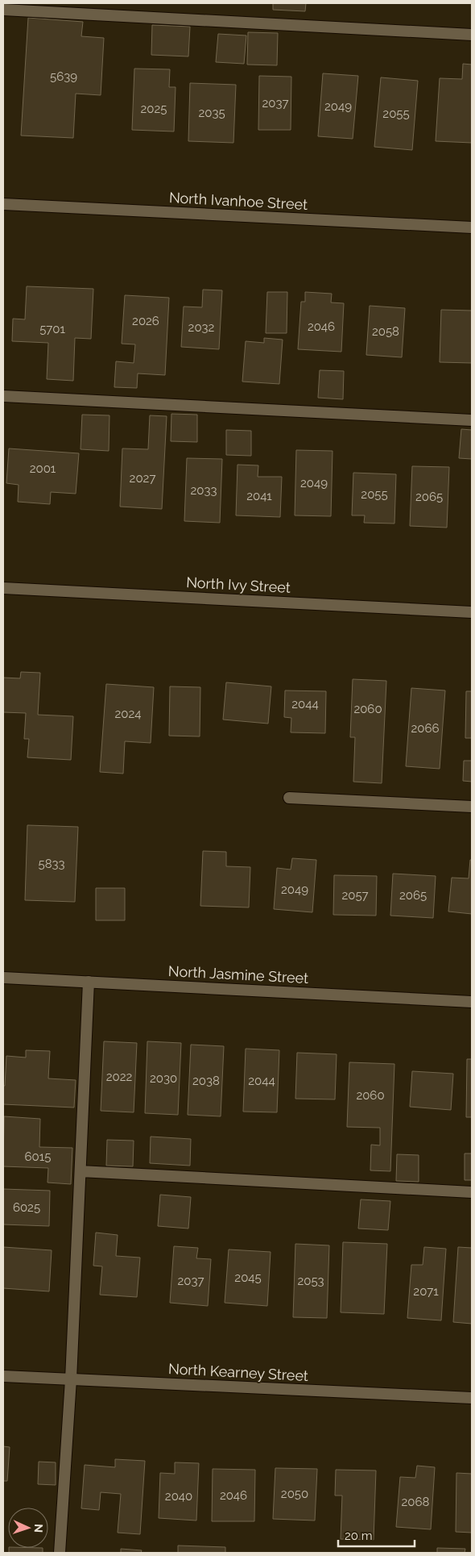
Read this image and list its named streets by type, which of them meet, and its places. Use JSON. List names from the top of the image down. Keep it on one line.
{"streets":{"street":["North Ivanhoe Street","North Ivy Street","North Jasmine Street","North Kearney Street"]},"house_numbers":["5639","2037","2049","2025","2035","2055","2026","2046","2032","5701","2058","2001","2027","2049","2033","2055","2041","2065","2044","2060","2024","2066","5833","2049","2057","2065","2022","2030","2038","2044","2060","6015","6025","2045","2037","2053","2071","2050","2046","2040","2068"],"scale_bar":"20 m","north":"right"}
